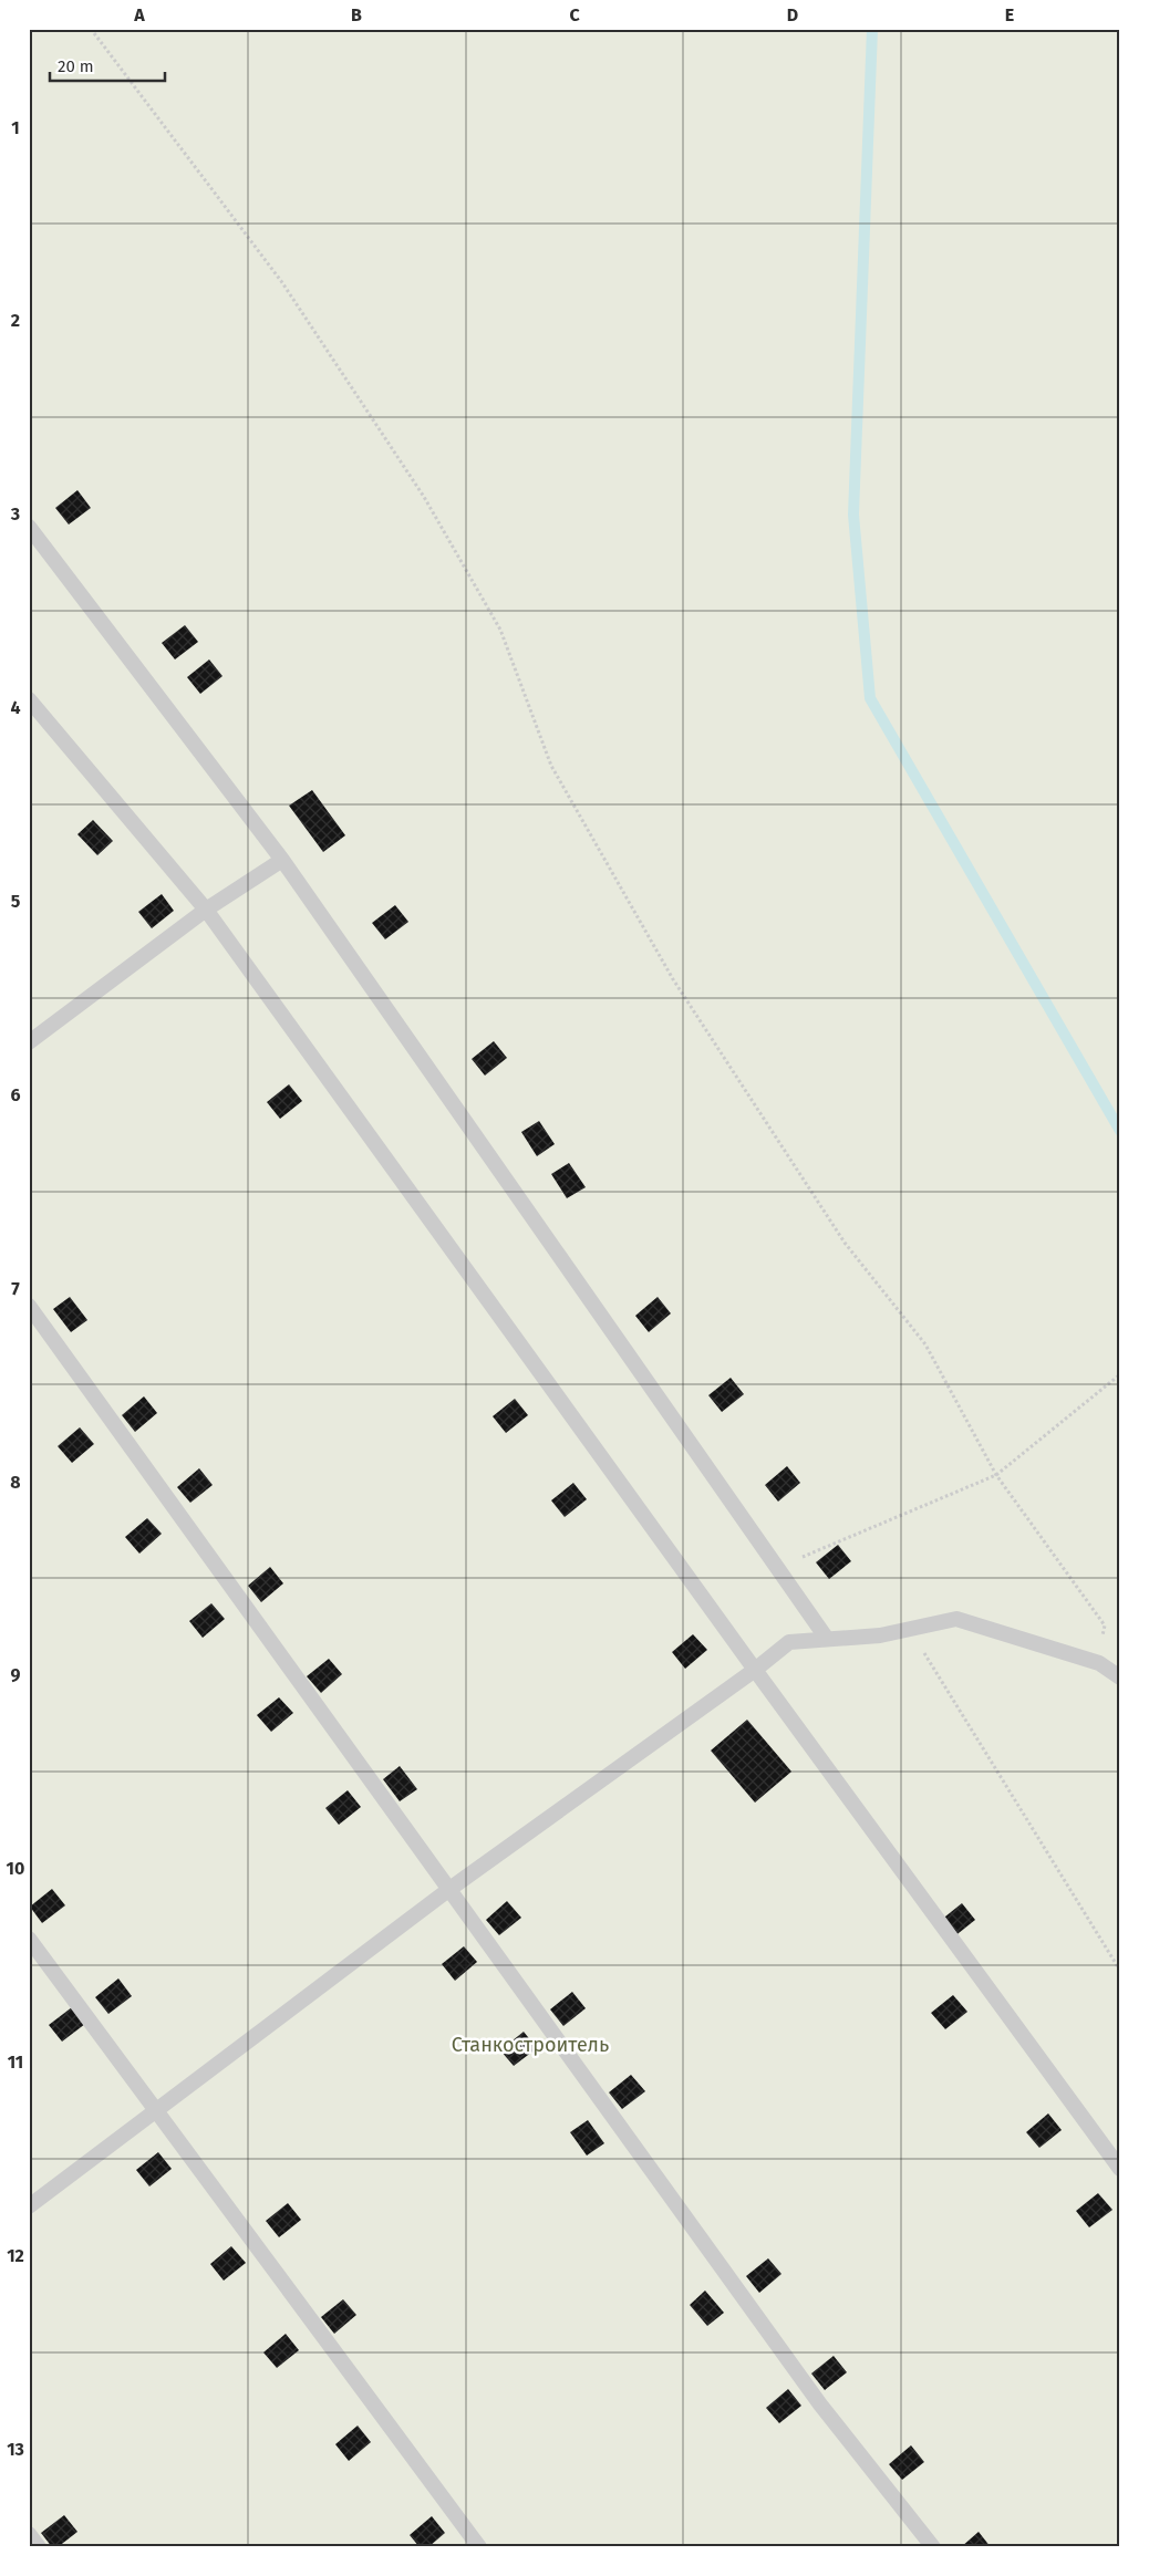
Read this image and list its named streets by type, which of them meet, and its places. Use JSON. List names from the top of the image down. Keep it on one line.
{"parks":["Станкостроитель"],"scale_bar":"20 m","grid":{"columns":["A","B","C","D","E"],"rows":["1","2","3","4","5","6","7","8","9","10","11","12","13"]}}
